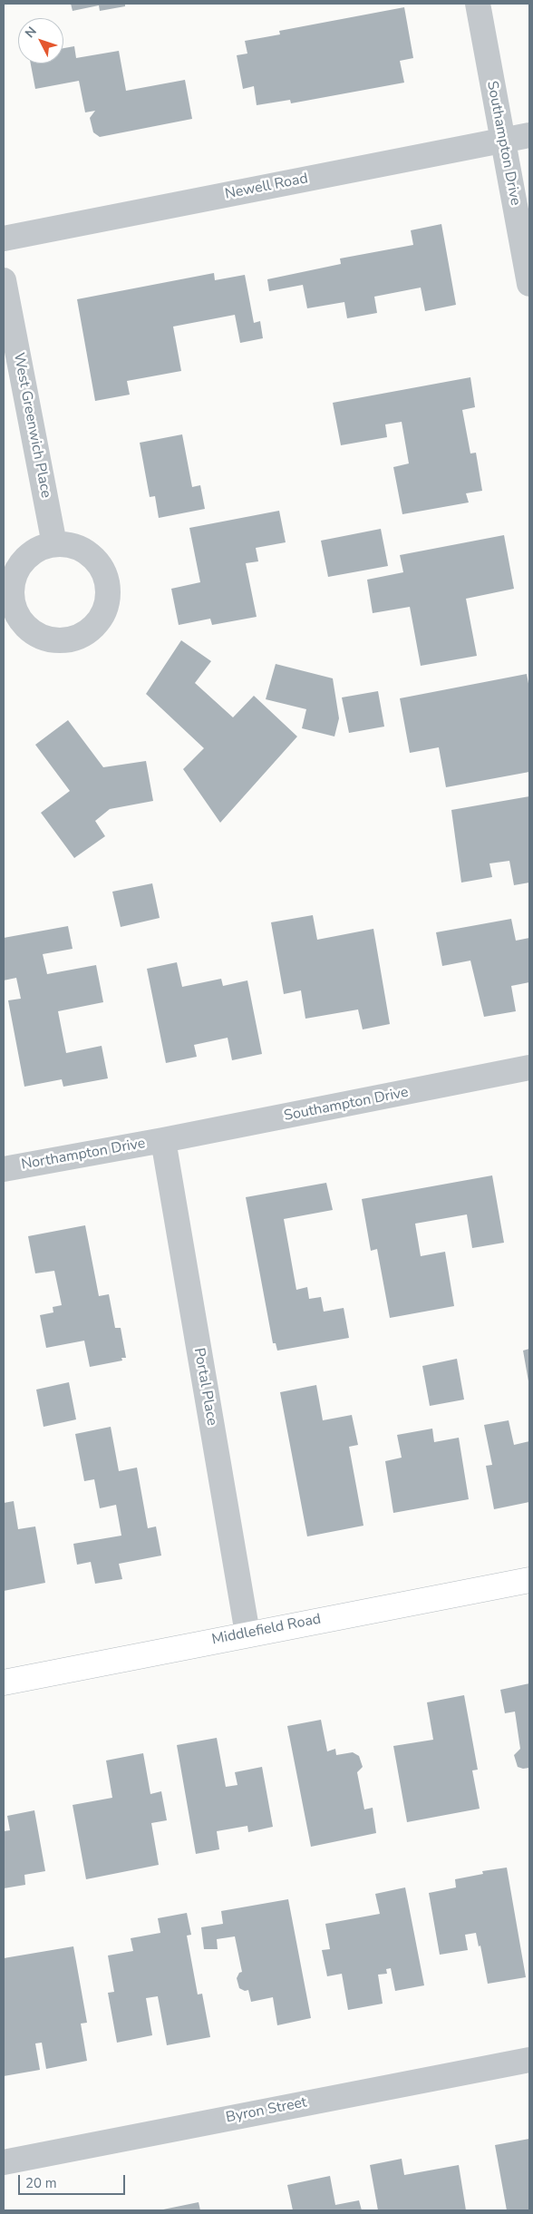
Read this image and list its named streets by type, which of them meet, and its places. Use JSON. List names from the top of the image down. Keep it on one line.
{"streets":{"main road":["Middlefield Road"],"street":["Southampton Drive","Newell Road","West Greenwich Place","Northampton Drive","Portal Place","Byron Street"]},"crossings":[["Southampton Drive","Newell Road"],["Southampton Drive","Northampton Drive"],["Southampton Drive","Portal Place"],["Northampton Drive","Portal Place"],["Portal Place","Middlefield Road"]],"scale_bar":"20 m","north":"top left"}
